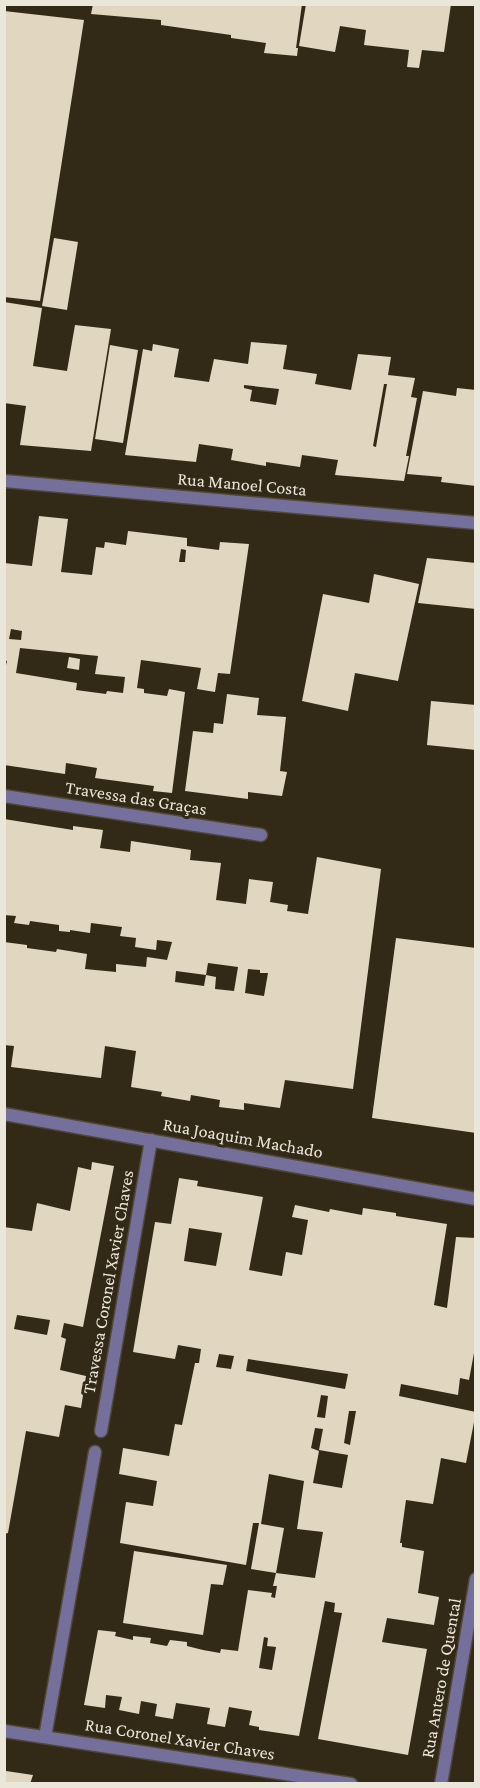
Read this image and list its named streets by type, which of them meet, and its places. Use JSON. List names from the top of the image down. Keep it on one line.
{"streets":{"street":["Rua Manoel Costa","Travessa das Graças","Rua Joaquim Machado","Travessa Coronel Xavier Chaves","Rua Antero de Quental","Rua Coronel Xavier Chaves"]},"crossings":[["Rua Joaquim Machado","Travessa Coronel Xavier Chaves"]]}
